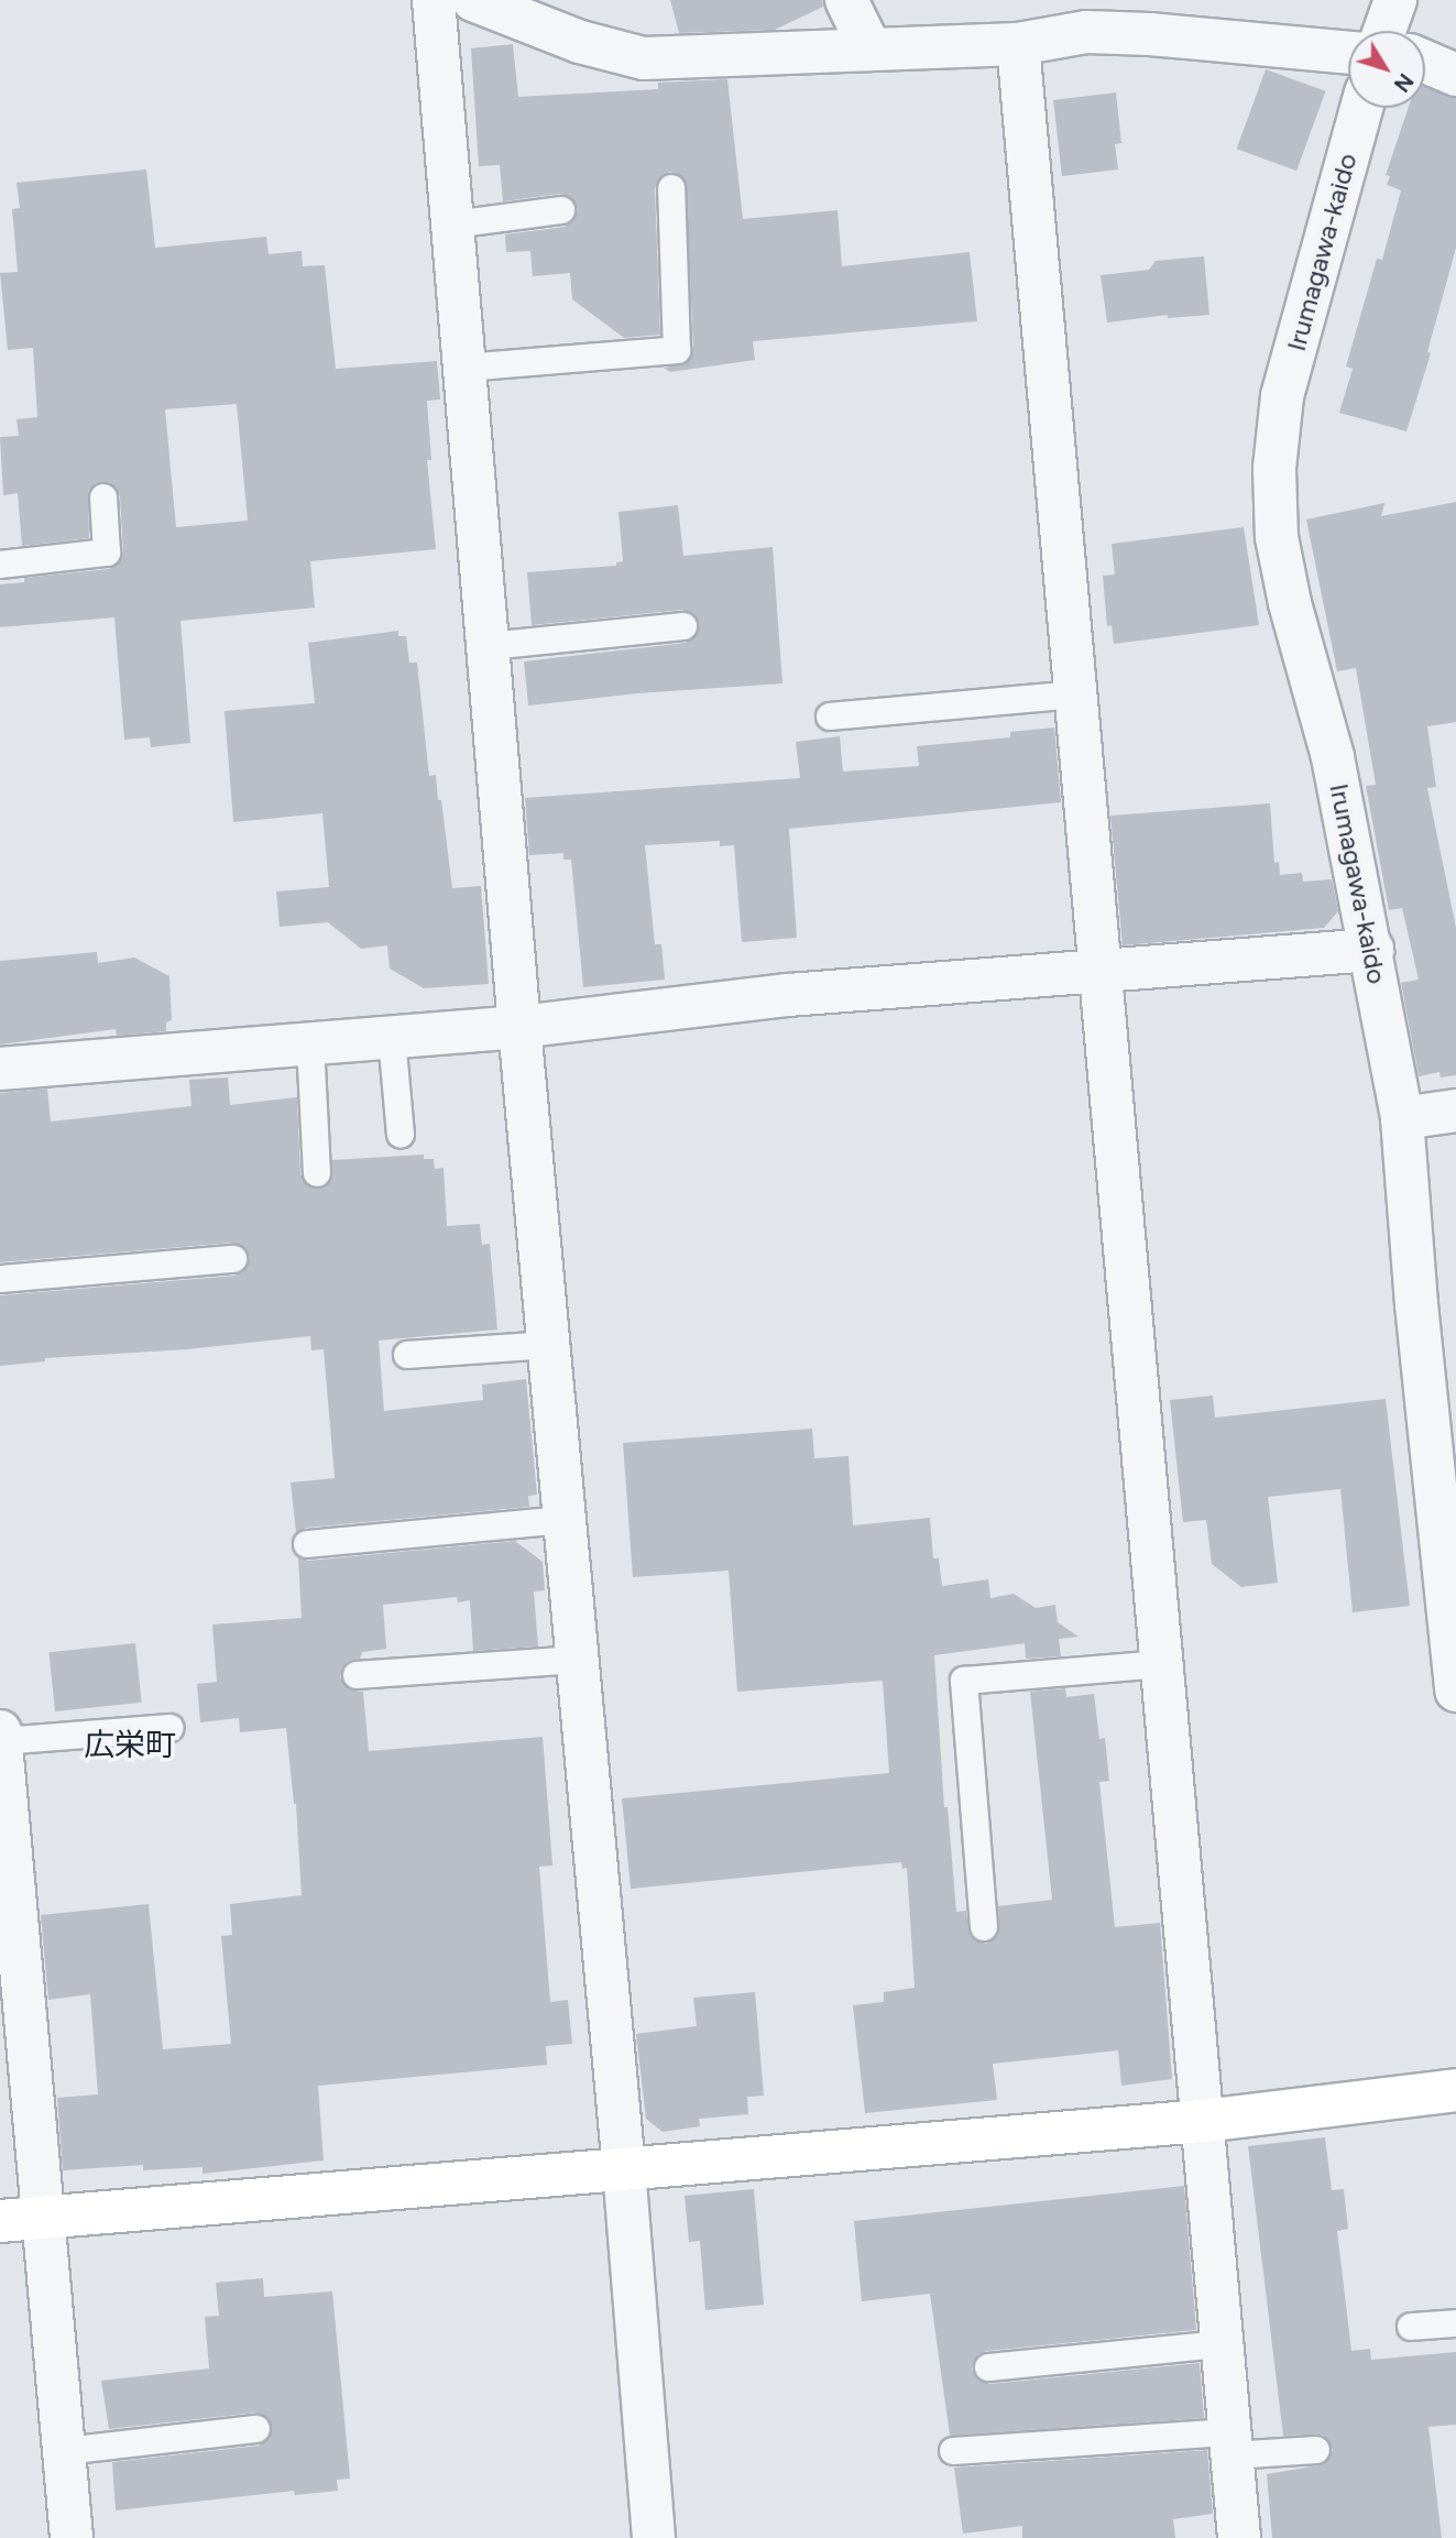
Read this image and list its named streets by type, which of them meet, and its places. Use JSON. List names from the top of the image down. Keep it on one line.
{"streets":{"street":["Irumagawa-kaido"]},"districts":["広栄町"],"north":"bottom right"}
